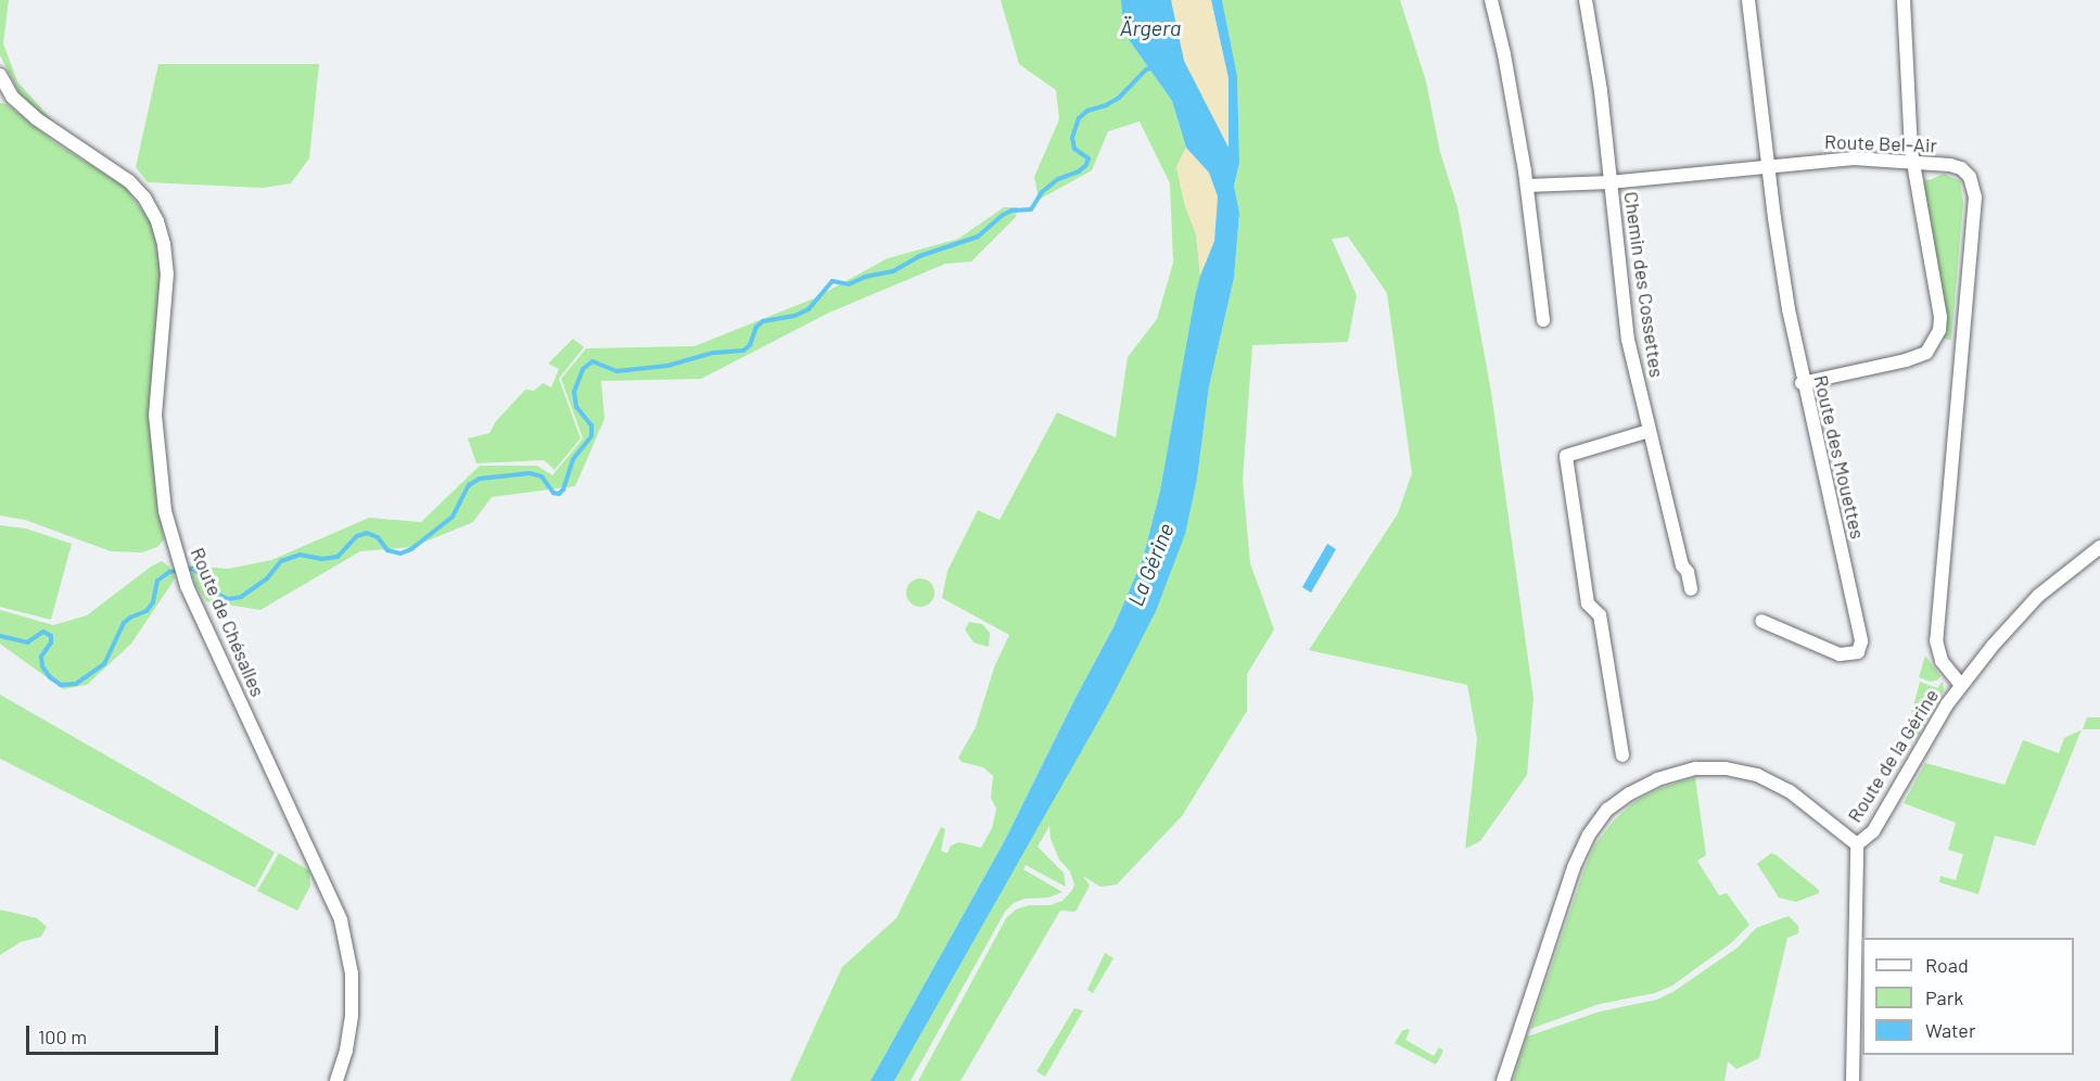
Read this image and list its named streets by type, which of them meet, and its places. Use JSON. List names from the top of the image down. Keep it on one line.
{"streets":{"street":["Route Bel-Air","Chemin des Cossettes","Route des Mouettes","Route de Chésalles","Route de la Gérine"]},"crossings":[["Route Bel-Air","Chemin des Cossettes"],["Route Bel-Air","Route des Mouettes"],["Route Bel-Air","Route de la Gérine"]],"water":["Ärgera","La Gérine"],"legend":["Road","Park","Water"],"scale_bar":"100 m"}
